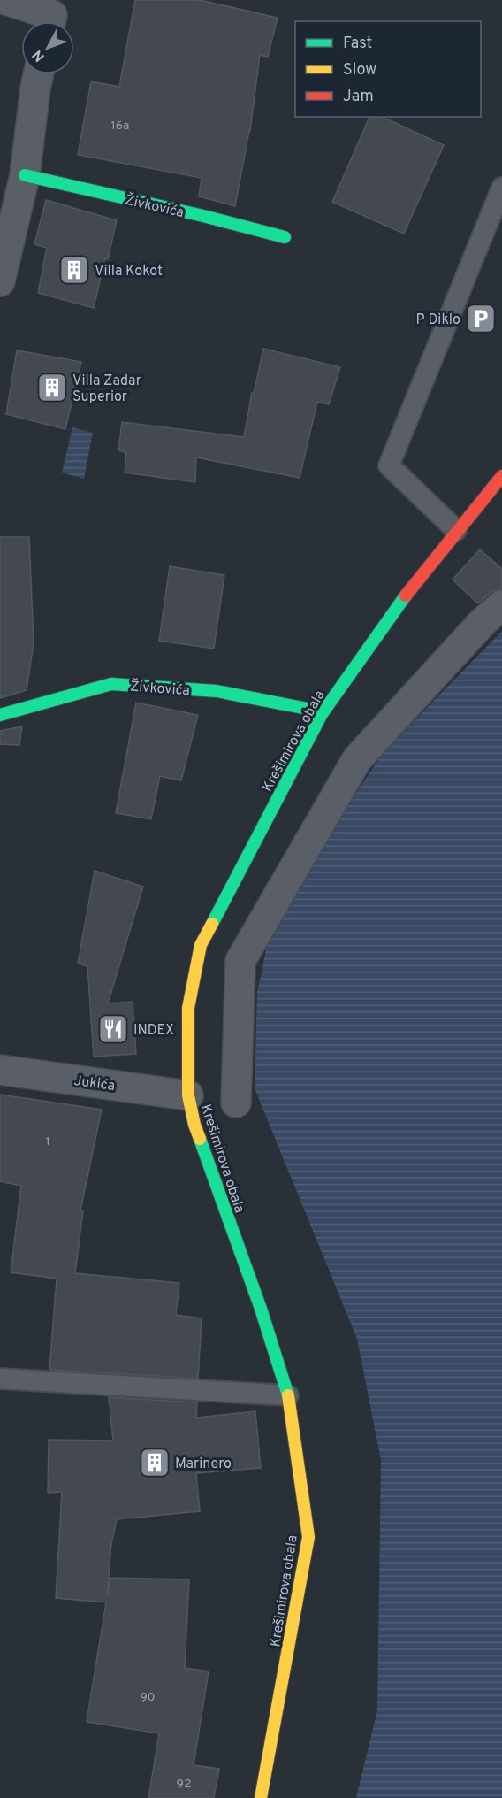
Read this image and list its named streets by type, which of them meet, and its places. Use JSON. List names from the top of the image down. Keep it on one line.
{"streets":{"street":["Živkovića","Krešimirova obala","Jukića"]},"crossings":[["Živkovića","Krešimirova obala"],["Krešimirova obala","Jukića"]],"places":{"building":["Villa Kokot","Villa Zadar Superior","Marinero"],"parking":["P Diklo"],"restaurant":["INDEX"]},"house_numbers":["16a","1","90","92"],"legend":["Fast","Slow","Jam"],"north":"bottom left"}
